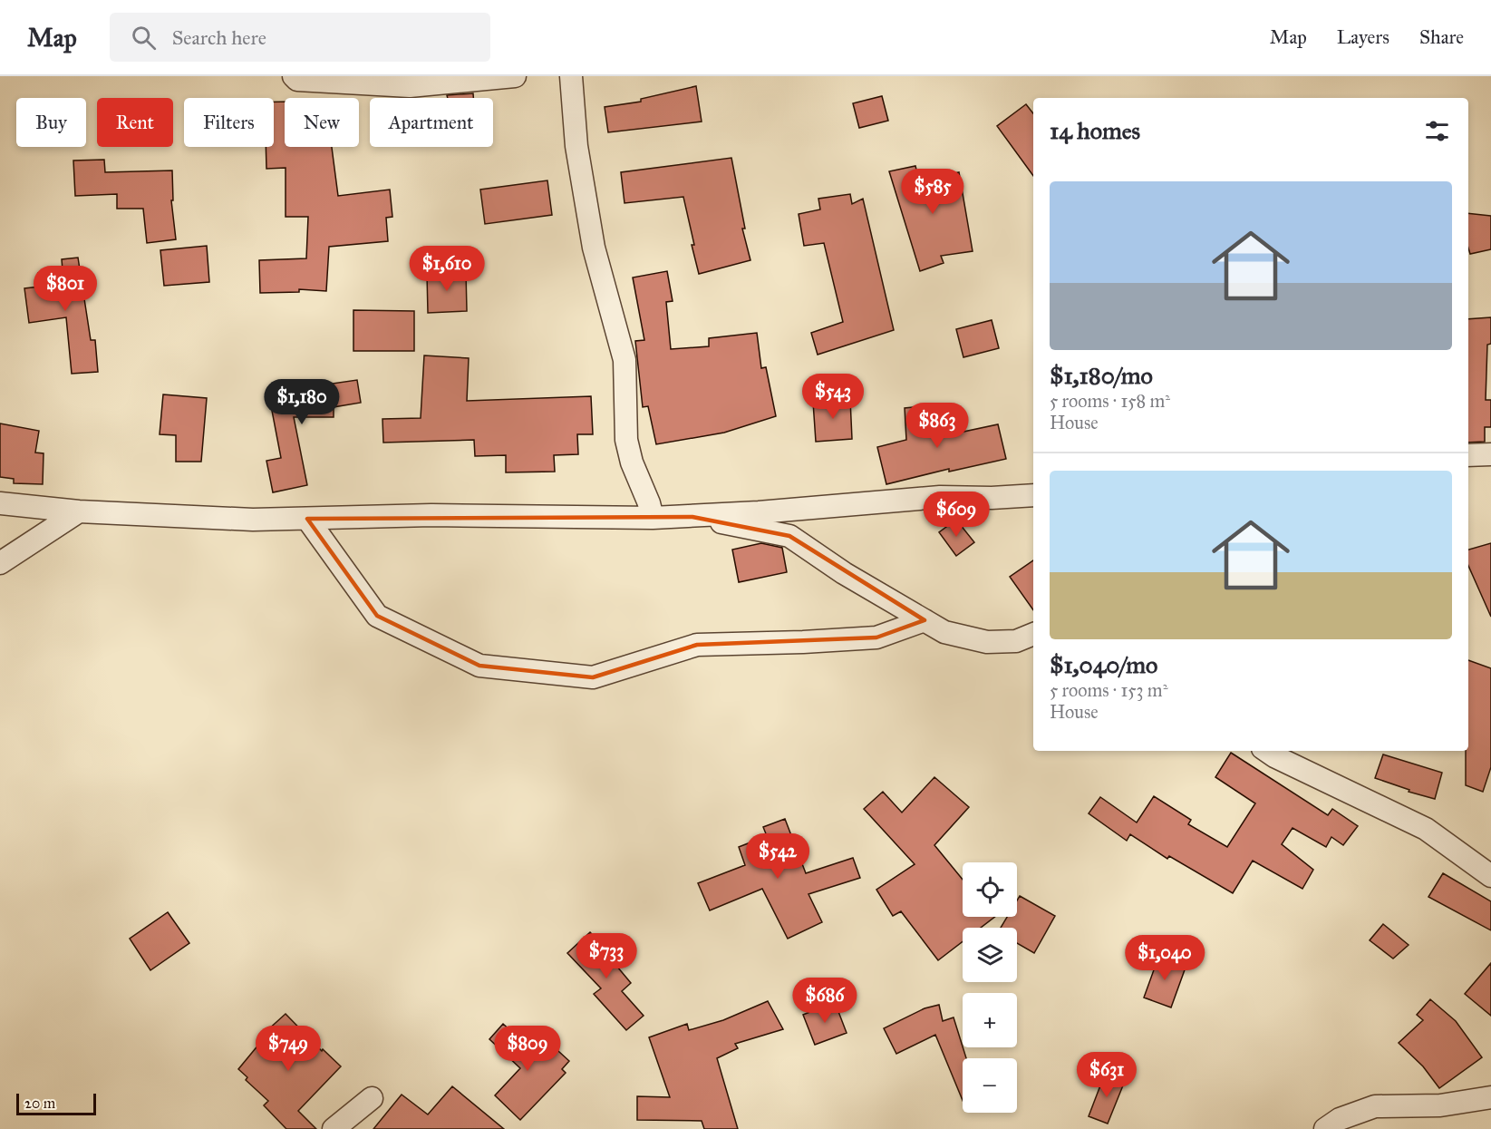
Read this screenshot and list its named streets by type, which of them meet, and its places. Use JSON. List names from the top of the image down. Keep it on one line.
{"scale_bar":"20 m","page":{"header":"Map","search":"Search here","nav":["Map","Layers","Share"],"chip":["Buy","Rent","Filters","New","Apartment"],"heading":"14 homes","list":[{"name":"$1,180/mo","note":"5 rooms · 158 m² · House"},{"name":"$1,040/mo","note":"5 rooms · 153 m² · House"}],"price":["$585","$1,610","$801","$543","$1,180","$863","$609","$542","$733","$1,040","$686","$749","$809","$631"],"map_buttons":["+","−"],"scale":"20 m"}}
